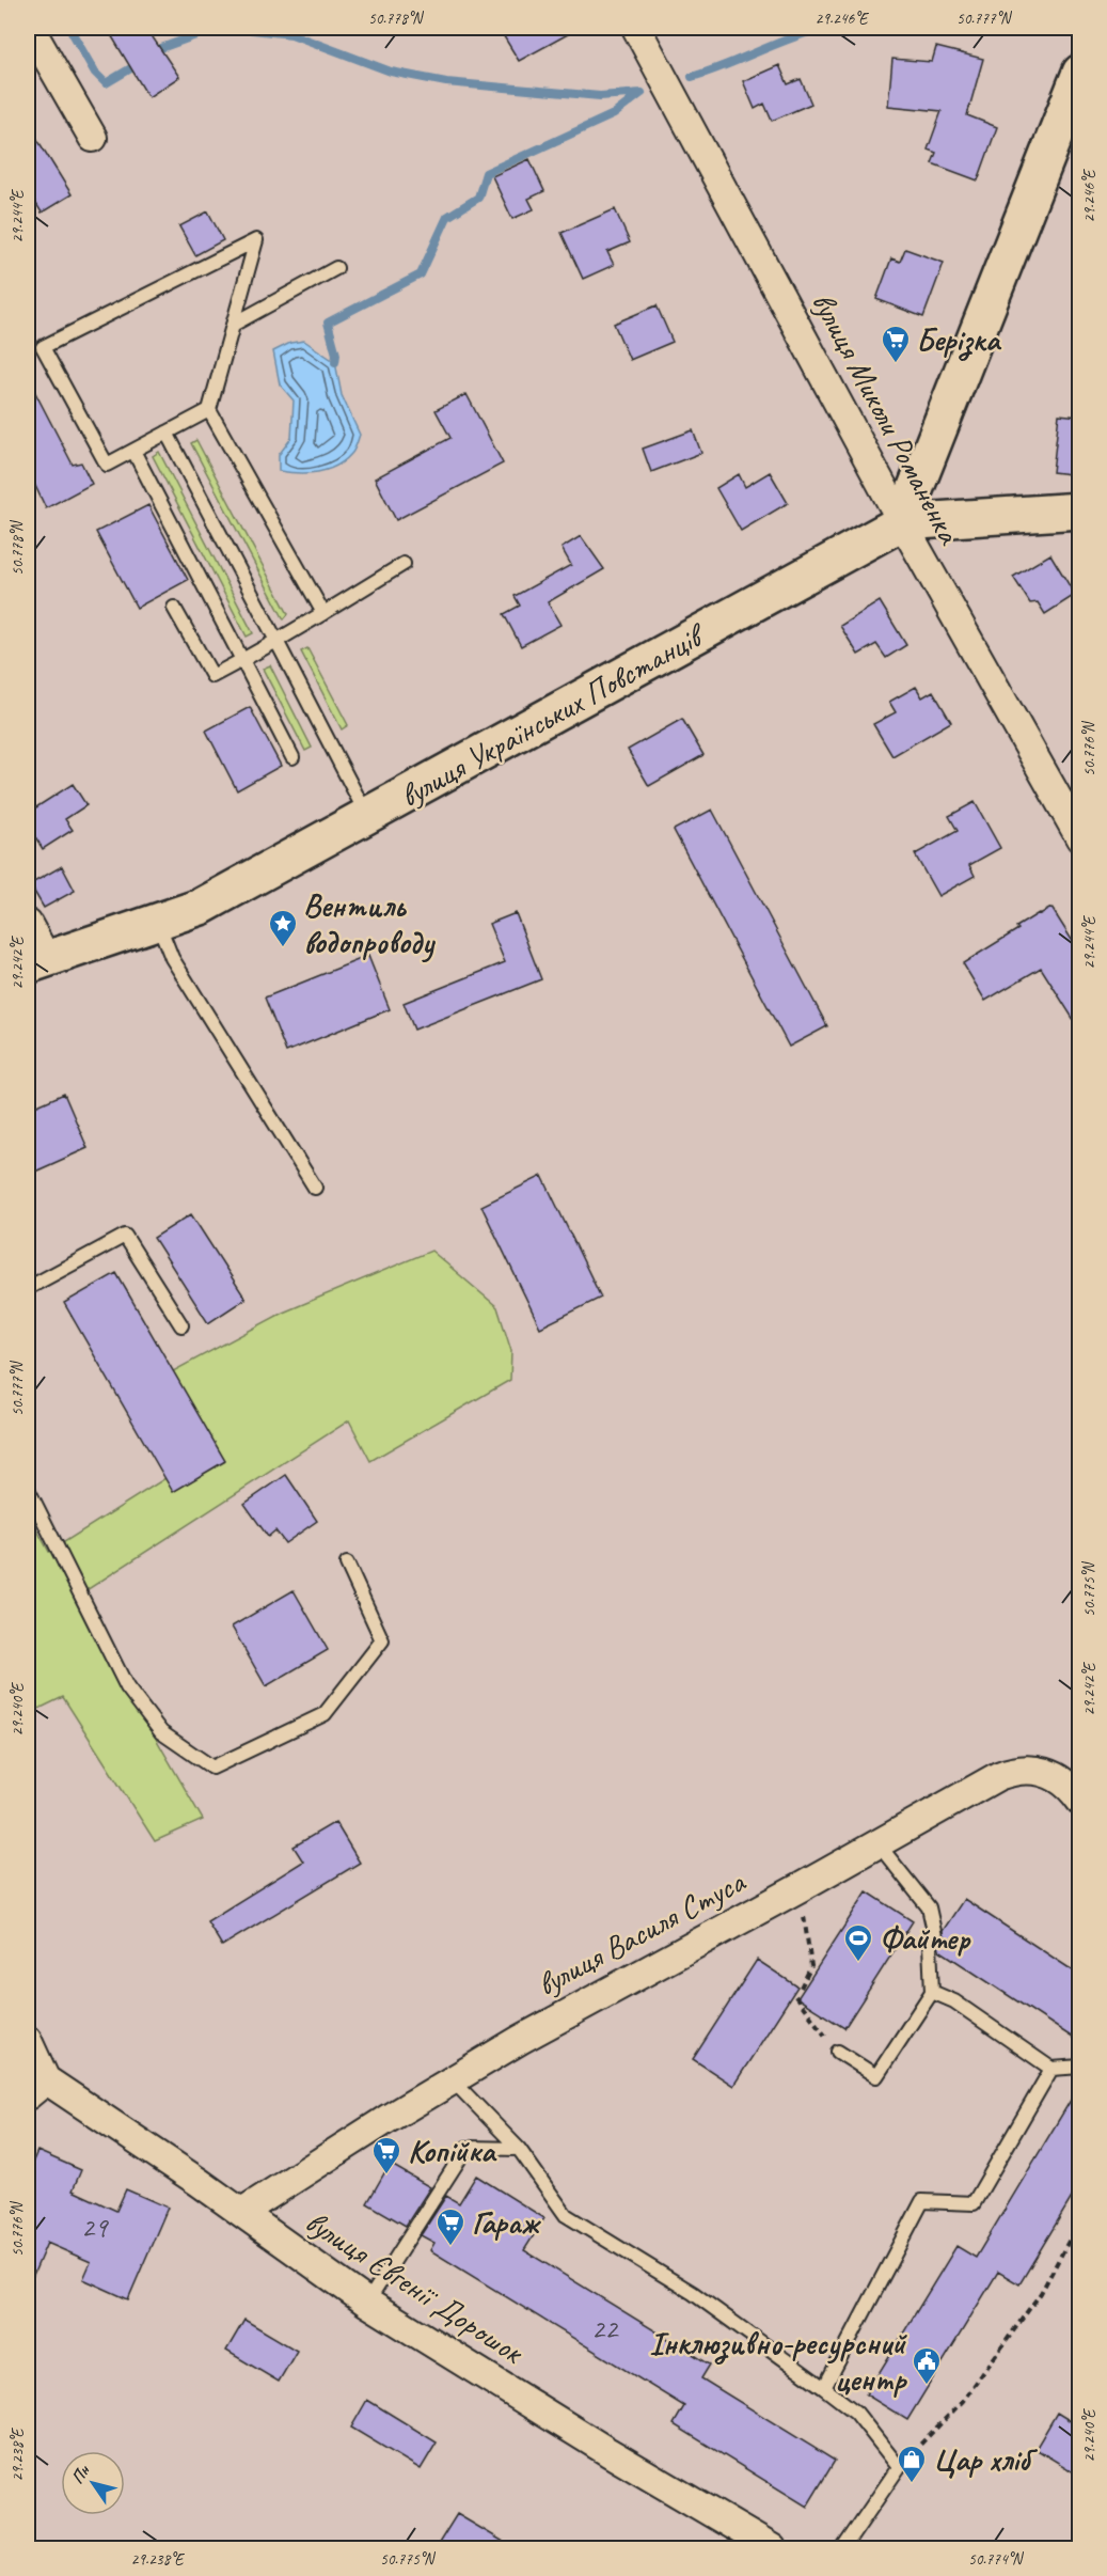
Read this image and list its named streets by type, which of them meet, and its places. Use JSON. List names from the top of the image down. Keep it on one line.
{"streets":{"street":["вулиця Миколи Романенка","вулиця Українських Повстанців","вулиця Василя Стуса","вулиця Євгенії Дорошок"]},"crossings":[["вулиця Миколи Романенка","вулиця Українських Повстанців"],["вулиця Василя Стуса","вулиця Євгенії Дорошок"]],"places":{"supermarket":["Берізка","Копійка","Гараж"],"place":["Вентиль водопроводу"],"sports":["Файтер"],"public building":["Інклюзивно-ресурсний центр"],"shop":["Цар хліб"]},"house_numbers":["29","22"],"north":"top left","coordinates":["50.778°N","29.246°E","50.777°N","29.244°E","50.776°N","29.242°E","50.775°N","29.240°E","29.238°E","50.774°N"]}
